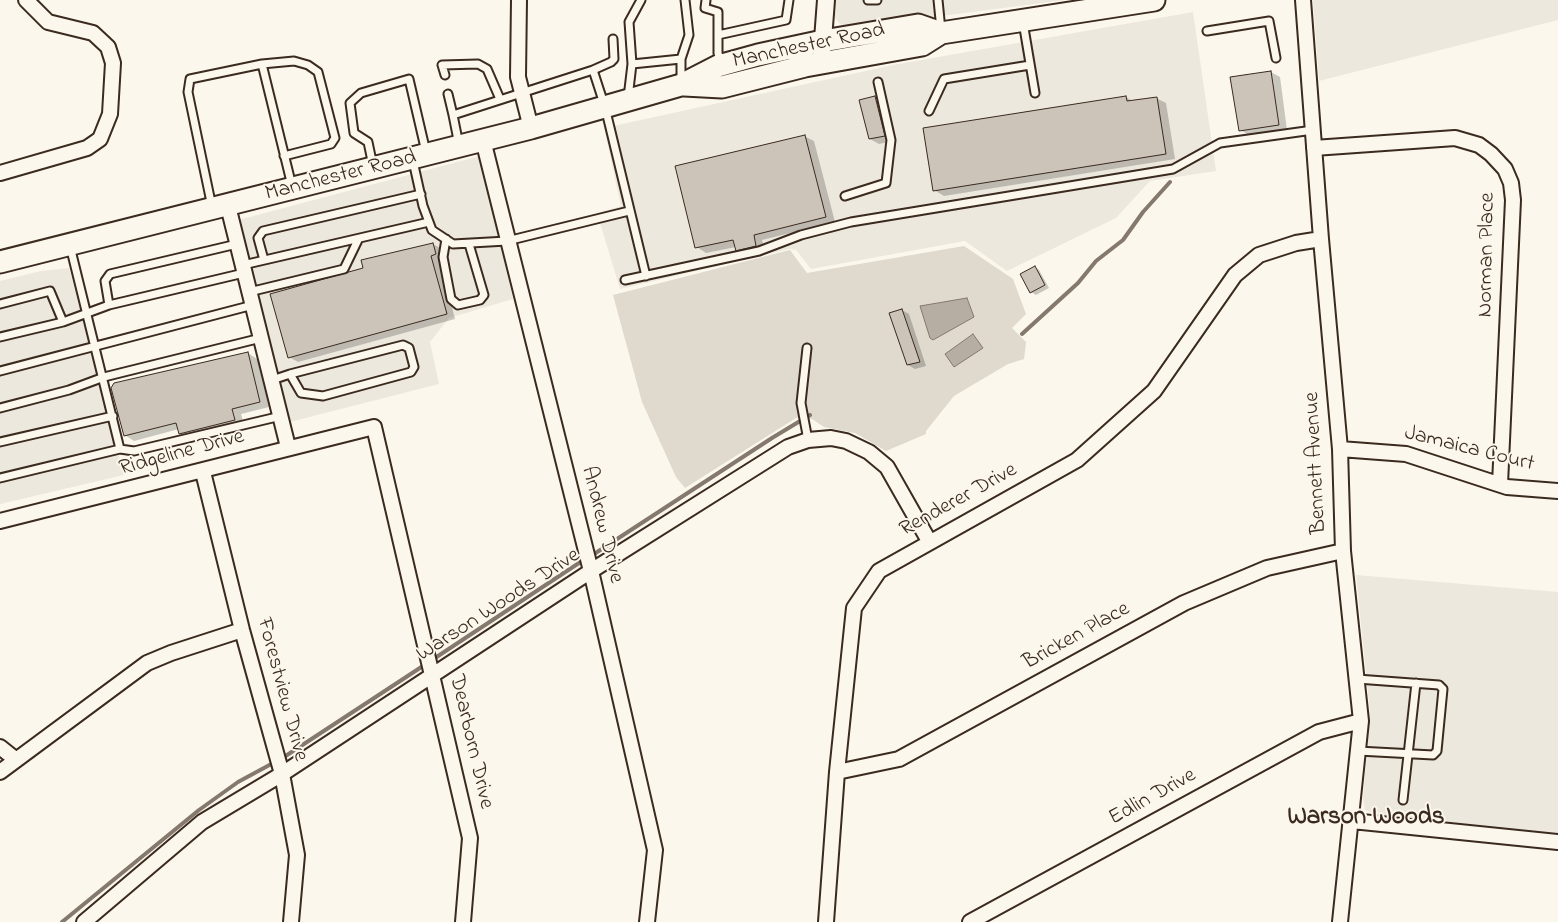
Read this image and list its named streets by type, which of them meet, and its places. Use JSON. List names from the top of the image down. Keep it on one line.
{"streets":{"main road":["Manchester Road"],"street":["Norman Place","Jamaica Court","Ridgeline Drive","Bennett Avenue","Renderer Drive","Andrew Drive","Warson Woods Drive","Bricken Place","Forestview Drive","Dearborn Drive","Edlin Drive"]},"crossings":[["Manchester Road","Andrew Drive"],["Norman Place","Jamaica Court"],["Norman Place","Bennett Avenue"],["Jamaica Court","Bennett Avenue"],["Ridgeline Drive","Forestview Drive"],["Ridgeline Drive","Dearborn Drive"],["Bennett Avenue","Renderer Drive"],["Bennett Avenue","Bricken Place"],["Bennett Avenue","Edlin Drive"],["Renderer Drive","Warson Woods Drive"],["Renderer Drive","Bricken Place"],["Andrew Drive","Warson Woods Drive"],["Warson Woods Drive","Forestview Drive"],["Warson Woods Drive","Dearborn Drive"]],"districts":["Warson Woods"]}
